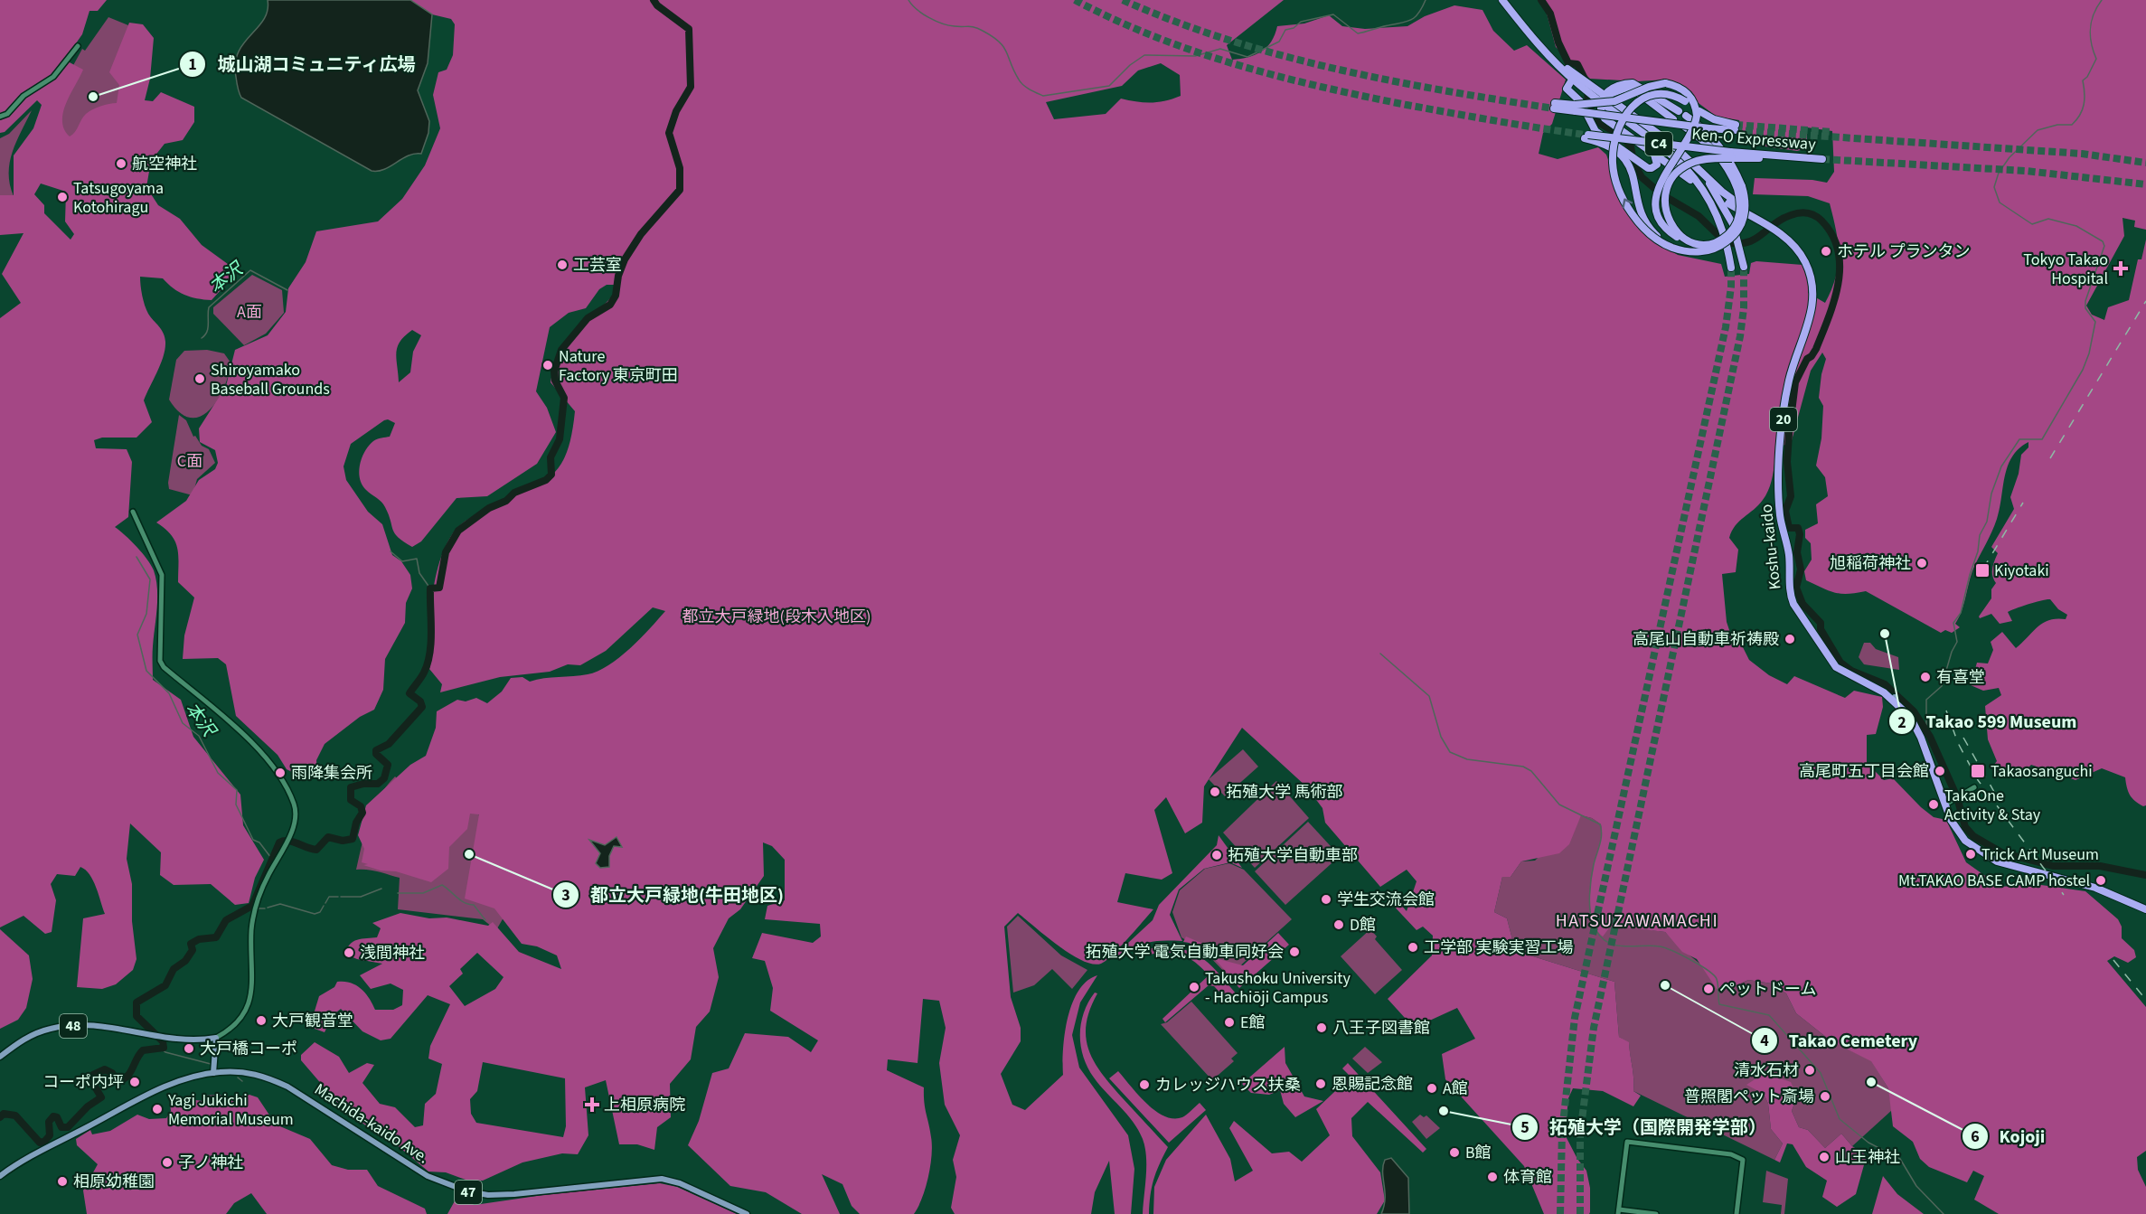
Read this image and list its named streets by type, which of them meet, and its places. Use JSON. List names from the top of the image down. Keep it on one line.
{"streets":{"highway":["Ken-O Expressway","C4","20","Koshu-kaido"],"main road":["48","Machida-kaido Ave.","47"]},"crossings":[["20","Koshu-kaido"]],"districts":["HATSUZAWAMACHI"],"water":["本沢"],"parks":["A面","C面","都立大戸緑地(段木入地区)"],"places":{"other":["城山湖コミュニティ広場","航空神社","Tatsugoyama Kotohiragu","ホテル プランタン","工芸室","Nature Factory 東京町田","Shiroyamako Baseball Grounds","旭稲荷神社","Takao 599 Museum","高尾山自動車祈祷殿","有喜堂","高尾町五丁目会館","雨降集会所","拓殖大学 馬術部","TakaOne Activity & Stay","都立大戸緑地(牛田地区)","Trick Art Museum","拓殖大学自動車部","Mt.TAKAO BASE CAMP hostel","学生交流会館","D館","工学部 実験実習工場","拓殖大学 電気自動車同好会","浅間神社","Takao Cemetery","Takushoku University - Hachiōji Campus","ペットドーム","大戸観音堂","E館","八王子図書館","大戸橋コーポ","清水石材","コーポ内坪","Kojoji","恩賜記念館","カレッジハウス扶桑","A館","普照閣ペット斎場","Yagi Jukichi Memorial Museum","拓殖大学（国際開発学部）","B館","山王神社","子ノ神社","体育館","相原幼稚園"],"health":["Tokyo Takao Hospital","上相原病院"],"transit":["Kiyotaki","Takaosanguchi"]}}
